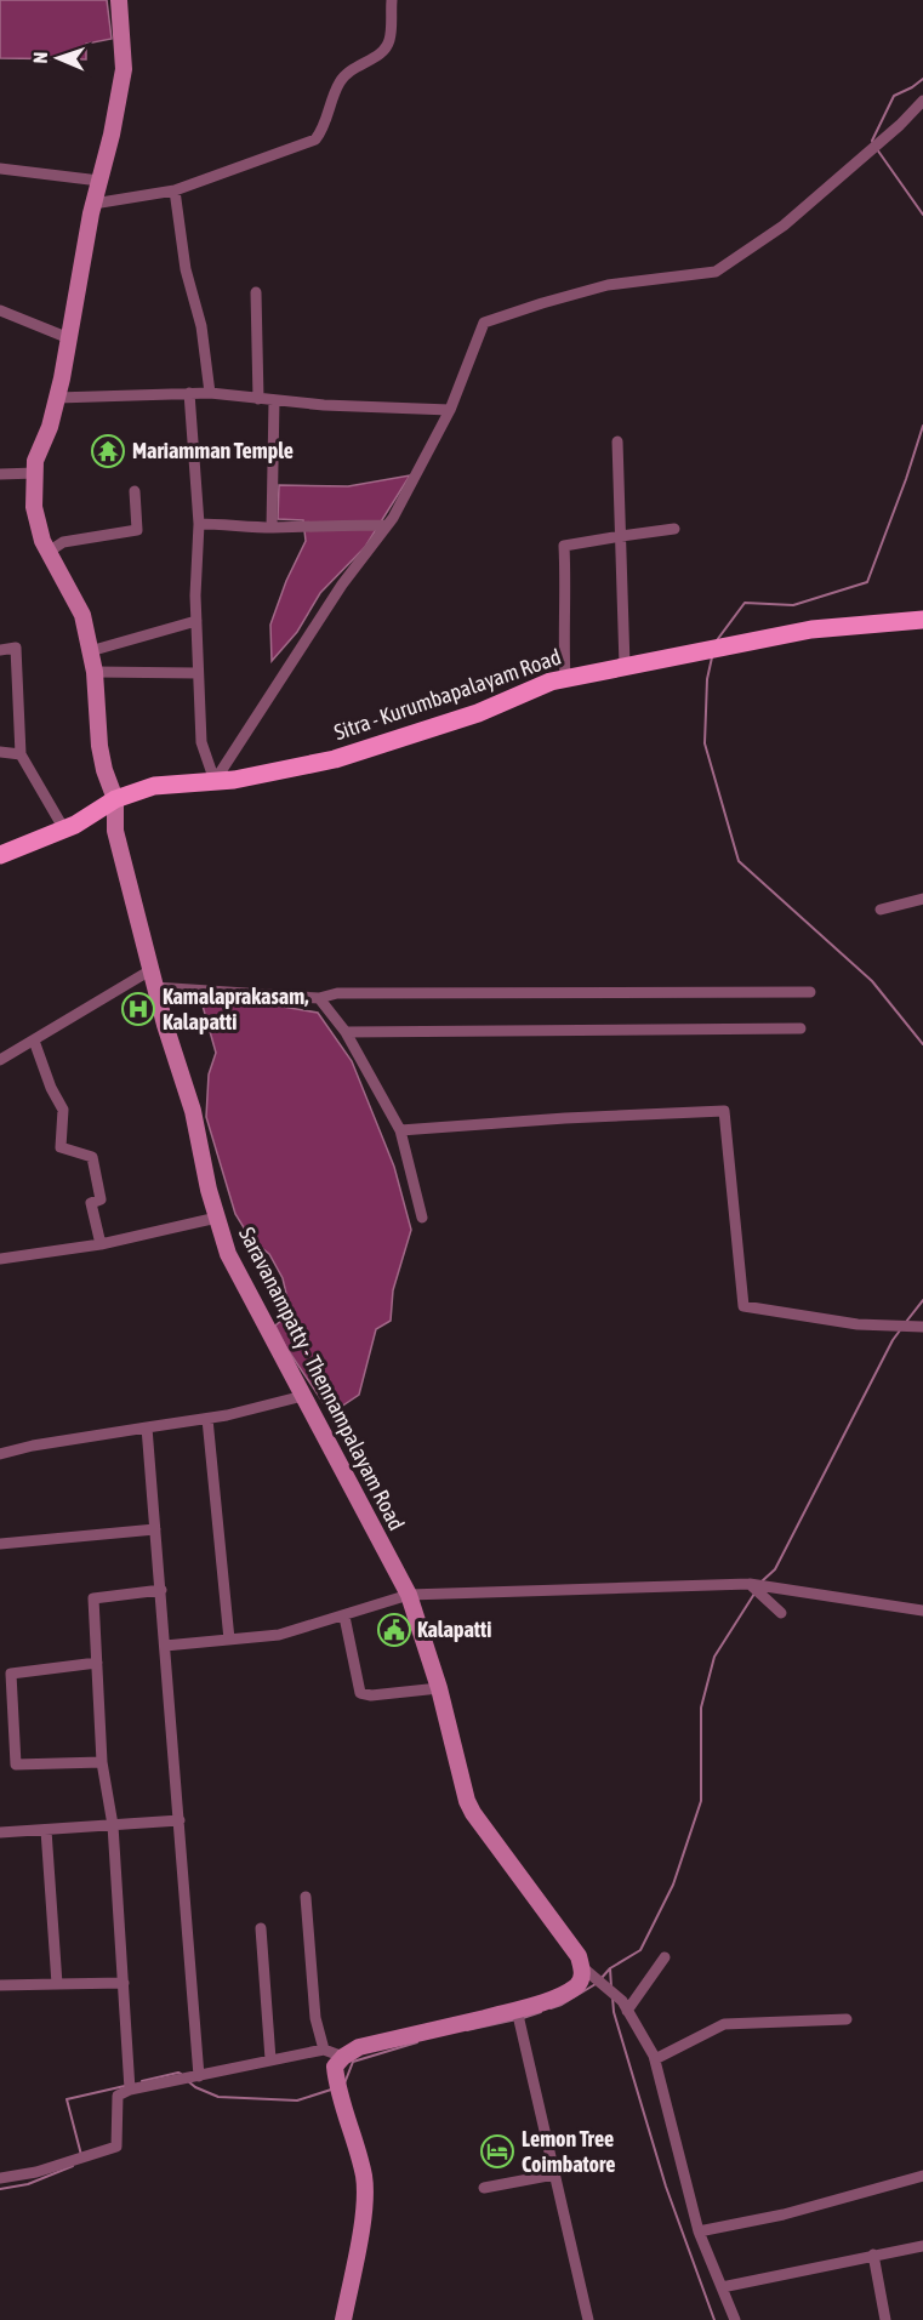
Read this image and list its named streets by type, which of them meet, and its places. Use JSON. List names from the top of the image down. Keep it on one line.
{"streets":{"main road":["Sitra - Kurumbapalayam Road","Saravanampatty - Thennampalayam Road"]},"crossings":[["Sitra - Kurumbapalayam Road","Saravanampatty - Thennampalayam Road"]],"places":{"temple":["Mariamman Temple"],"hospital":["Kamalaprakasam, Kalapatti"],"public building":["Kalapatti"],"hotel":["Lemon Tree Coimbatore"]},"north":"left"}
